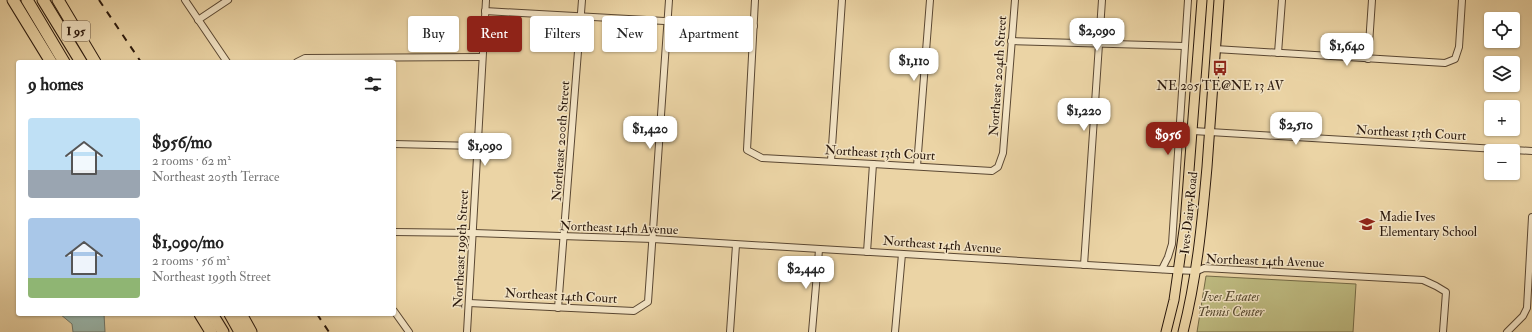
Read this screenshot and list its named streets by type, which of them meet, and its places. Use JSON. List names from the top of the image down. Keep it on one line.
{"streets":{"highway":["I 95"],"main road":["Ives Dairy Road"],"street":["Northeast 204th Street","Northeast 13th Court","Northeast 200th Street","Northeast 14th Avenue","Northeast 199th Street","Northeast 14th Court"]},"crossings":[["Northeast 204th Street","Northeast 13th Court"],["Northeast 13th Court","Ives Dairy Road"],["Northeast 200th Street","Northeast 14th Avenue"],["Northeast 200th Street","Northeast 14th Court"],["Ives Dairy Road","Northeast 14th Avenue"],["Northeast 14th Avenue","Northeast 199th Street"],["Northeast 14th Avenue","Northeast 14th Court"],["Northeast 199th Street","Northeast 14th Court"]],"parks":["Ives Estates Tennis Center"],"places":{"bus stop":["NE 205 TE@NE 13 AV"],"school or university":["Madie Ives Elementary School"]},"page":{"map_buttons":["+","−"],"chip":["Buy","Rent","Filters","New","Apartment"],"price":["$2,090","$1,640","$1,110","$1,220","$2,510","$1,420","$956","$1,090","$2,440"],"heading":"9 homes","list":[{"name":"$956/mo","note":"2 rooms · 62 m² · Northeast 205th Terrace"},{"name":"$1,090/mo","note":"2 rooms · 56 m² · Northeast 199th Street"}]}}
